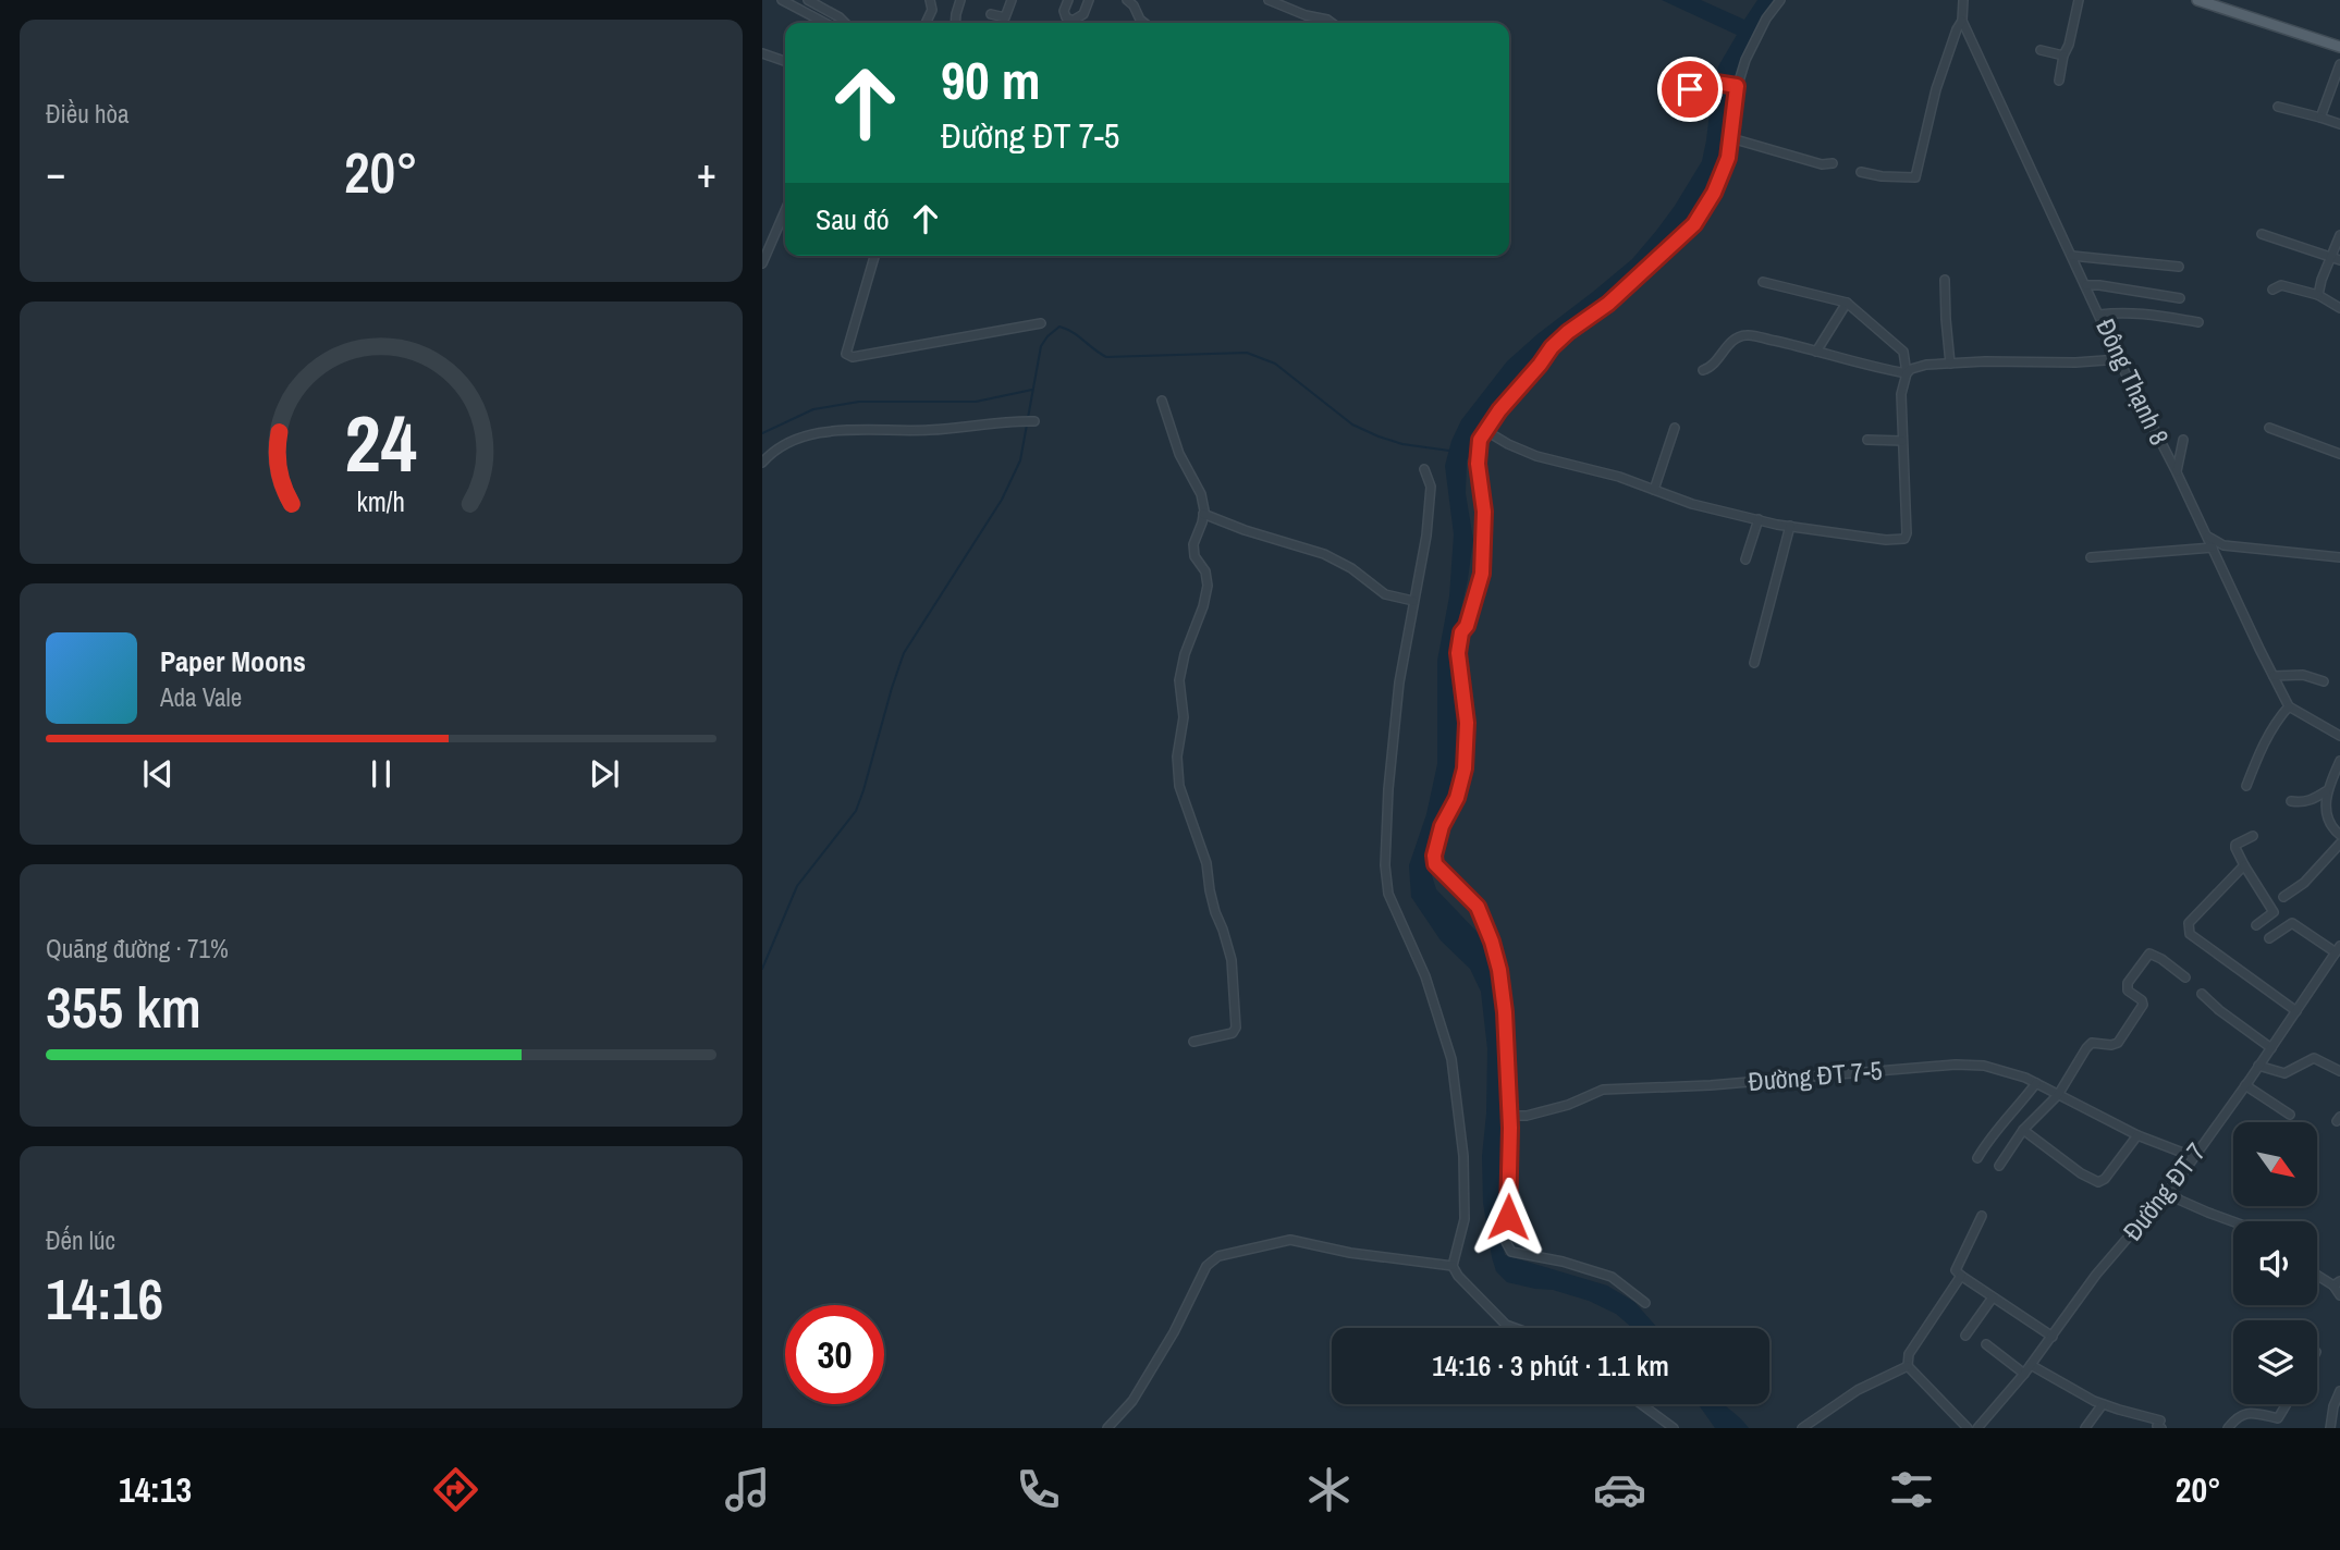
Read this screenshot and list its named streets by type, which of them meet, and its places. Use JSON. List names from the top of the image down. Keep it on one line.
{"streets":{"street":["Đông Thạnh 8","Đường ĐT 7-5","Đường ĐT 7"]},"crossings":[["Đường ĐT 7-5","Đường ĐT 7"]],"north":"bottom right","page":{"tile":["Điều hòa",["Quãng đường · 71%","355 km"],["Đến lúc","14:16"]],"turn":["90 m","Đường ĐT 7-5"],"heat":["−","20°","+"],"then":"Sau đó","song":["Paper Moons","Ada Vale"],"limit":"30","trip":"14:16 · 3 phút · 1.1 km","tabs":["14:13","20°"],"gauge":["24","km/h"]}}
